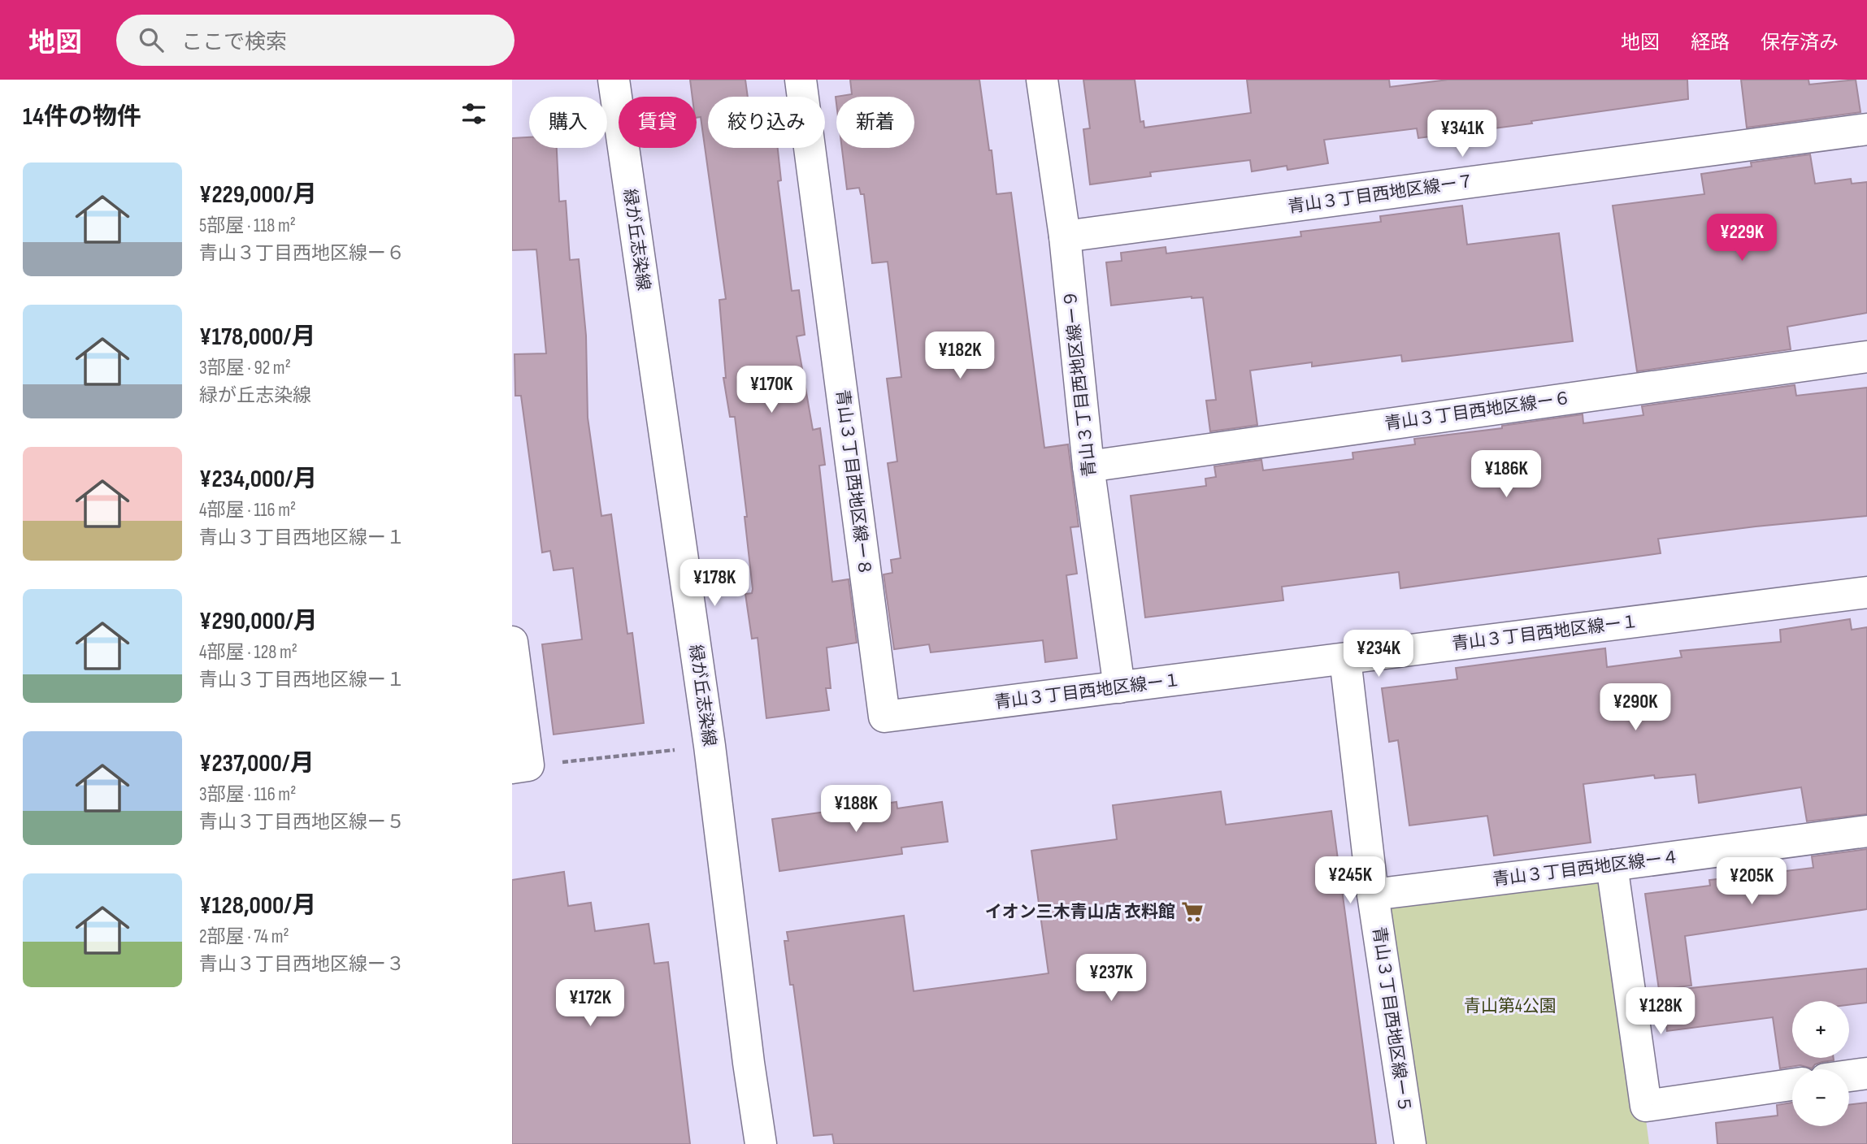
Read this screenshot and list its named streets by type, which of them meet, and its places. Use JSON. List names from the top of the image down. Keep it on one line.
{"streets":{"street":["青山３丁目西地区線ー７","緑が丘志染線","青山３丁目西地区線ー９","青山３丁目西地区線ー６","青山３丁目西地区線ー８","青山３丁目西地区線ー１","青山３丁目西地区線ー４","青山３丁目西地区線ー５"]},"crossings":[["青山３丁目西地区線ー７","青山３丁目西地区線ー９"],["青山３丁目西地区線ー９","青山３丁目西地区線ー６"],["青山３丁目西地区線ー９","青山３丁目西地区線ー１"],["青山３丁目西地区線ー８","青山３丁目西地区線ー１"],["青山３丁目西地区線ー１","青山３丁目西地区線ー５"],["青山３丁目西地区線ー４","青山３丁目西地区線ー５"]],"parks":["青山第4公園"],"places":{"supermarket":["イオン三木青山店 衣料館"]},"page":{"header":"地図","search":"ここで検索","nav":["地図","経路","保存済み"],"heading":"14件の物件","chip":["購入","賃貸","絞り込み","新着"],"price":["¥341K","¥229K","¥182K","¥170K","¥186K","¥178K","¥234K","¥290K","¥188K","¥245K","¥205K","¥237K","¥172K","¥128K"],"list":[{"name":"¥229,000/月","note":"5部屋 · 118 m² · 青山３丁目西地区線ー６"},{"name":"¥178,000/月","note":"3部屋 · 92 m² · 緑が丘志染線"},{"name":"¥234,000/月","note":"4部屋 · 116 m² · 青山３丁目西地区線ー１"},{"name":"¥290,000/月","note":"4部屋 · 128 m² · 青山３丁目西地区線ー１"},{"name":"¥237,000/月","note":"3部屋 · 116 m² · 青山３丁目西地区線ー５"},{"name":"¥128,000/月","note":"2部屋 · 74 m² · 青山３丁目西地区線ー３"}],"map_buttons":["+","−"]}}
